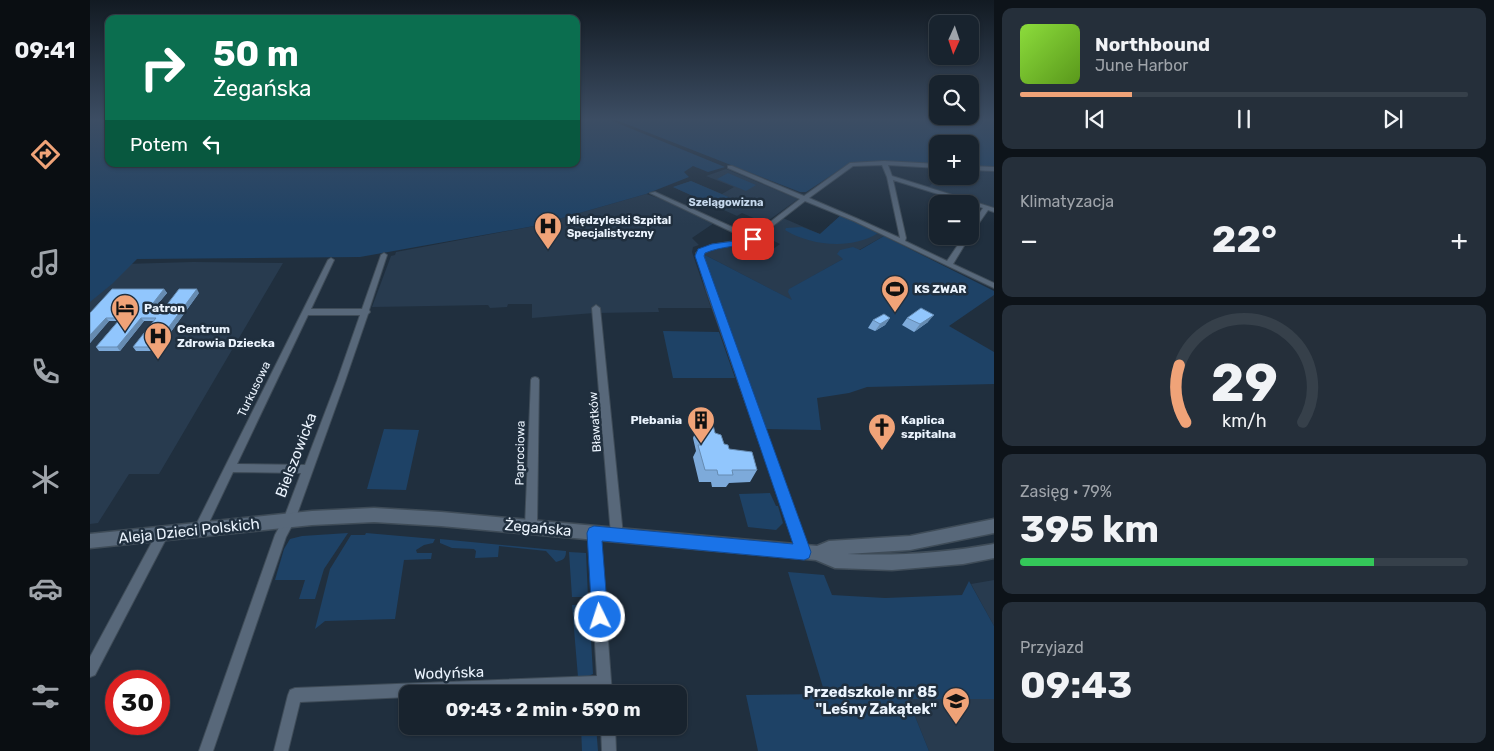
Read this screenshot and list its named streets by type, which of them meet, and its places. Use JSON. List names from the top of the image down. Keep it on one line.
{"streets":{"street":["Turkusowa","Bławatków","Paprociowa","Bielszowicka","Żegańska","Aleja Dzieci Polskich","Wodyńska"]},"crossings":[["Turkusowa","Aleja Dzieci Polskich"],["Bławatków","Żegańska"],["Paprociowa","Żegańska"],["Bielszowicka","Żegańska"],["Bielszowicka","Aleja Dzieci Polskich"],["Żegańska","Aleja Dzieci Polskich"]],"districts":["Szelągowizna"],"places":{"hospital":["Międzyleski Szpital Specjalistyczny","Centrum Zdrowia Dziecka"],"sports":["KS ZWAR"],"hotel":["Patron"],"building":["Plebania"],"church":["Kaplica szpitalna"],"school or university":["Przedszkole nr 85 \"Leśny Zakątek\""]},"north":"bottom","page":{"tabs":"09:41","map_buttons":["+","−"],"turn":["50 m","Żegańska"],"song":["Northbound","June Harbor"],"then":"Potem","tile":["Klimatyzacja",["Zasięg · 79%","395 km"],["Przyjazd","09:43"]],"heat":["−","22°","+"],"limit":"30","trip":"09:43 · 2 min · 590 m","gauge":["29","km/h"]}}
